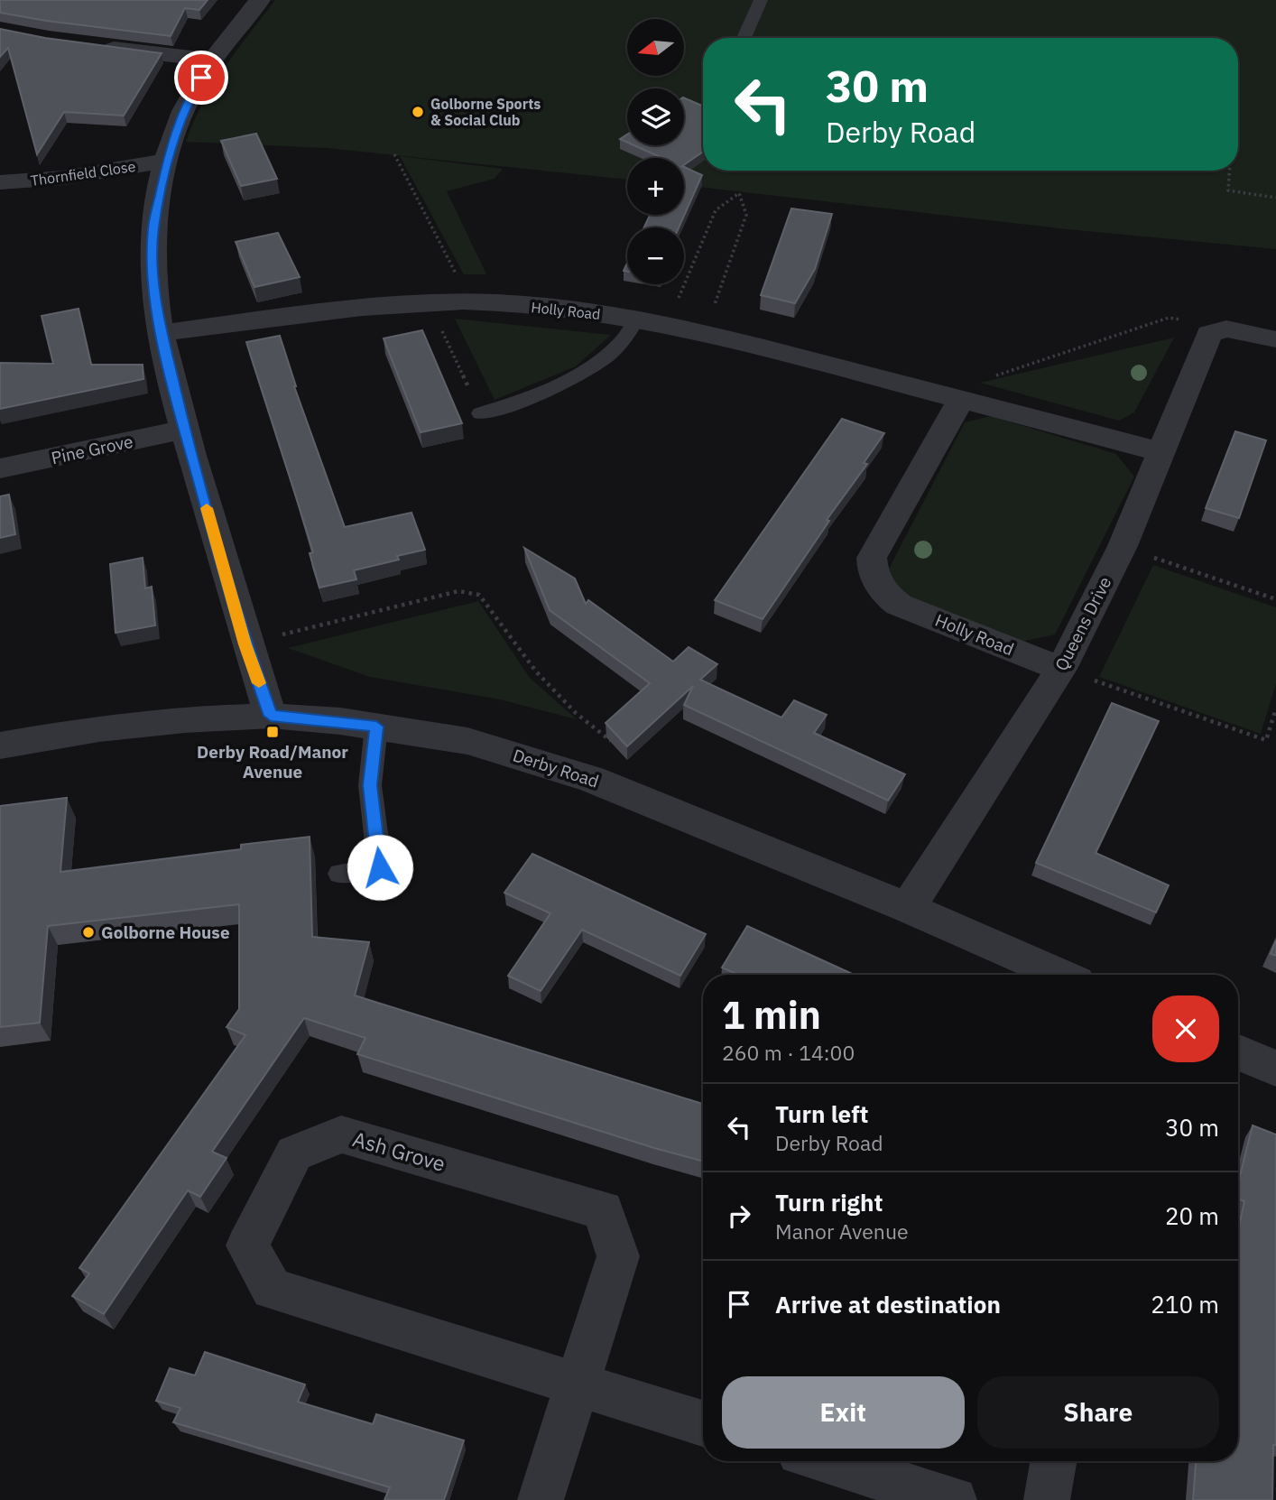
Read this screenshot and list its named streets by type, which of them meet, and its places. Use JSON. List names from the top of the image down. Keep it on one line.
{"streets":{"street":["Thornfield Close","Holly Road","Pine Grove","Queens Drive","Derby Road","Ash Grove"]},"crossings":[["Holly Road","Queens Drive"],["Queens Drive","Derby Road"]],"places":{"other":["Golborne Sports & Social Club","Golborne House"],"transit":["Derby Road/Manor Avenue"]},"north":"left","page":{"map_buttons":["+","−"],"turn":["30 m","Derby Road"],"heading":["1 min","260 m · 14:00"],"list":[{"name":"Turn left","note":"Derby Road","value":"30 m"},{"name":"Turn right","note":"Manor Avenue","value":"20 m"},{"name":"Arrive at destination","value":"210 m"}],"buttons":["Exit","Share"]}}
